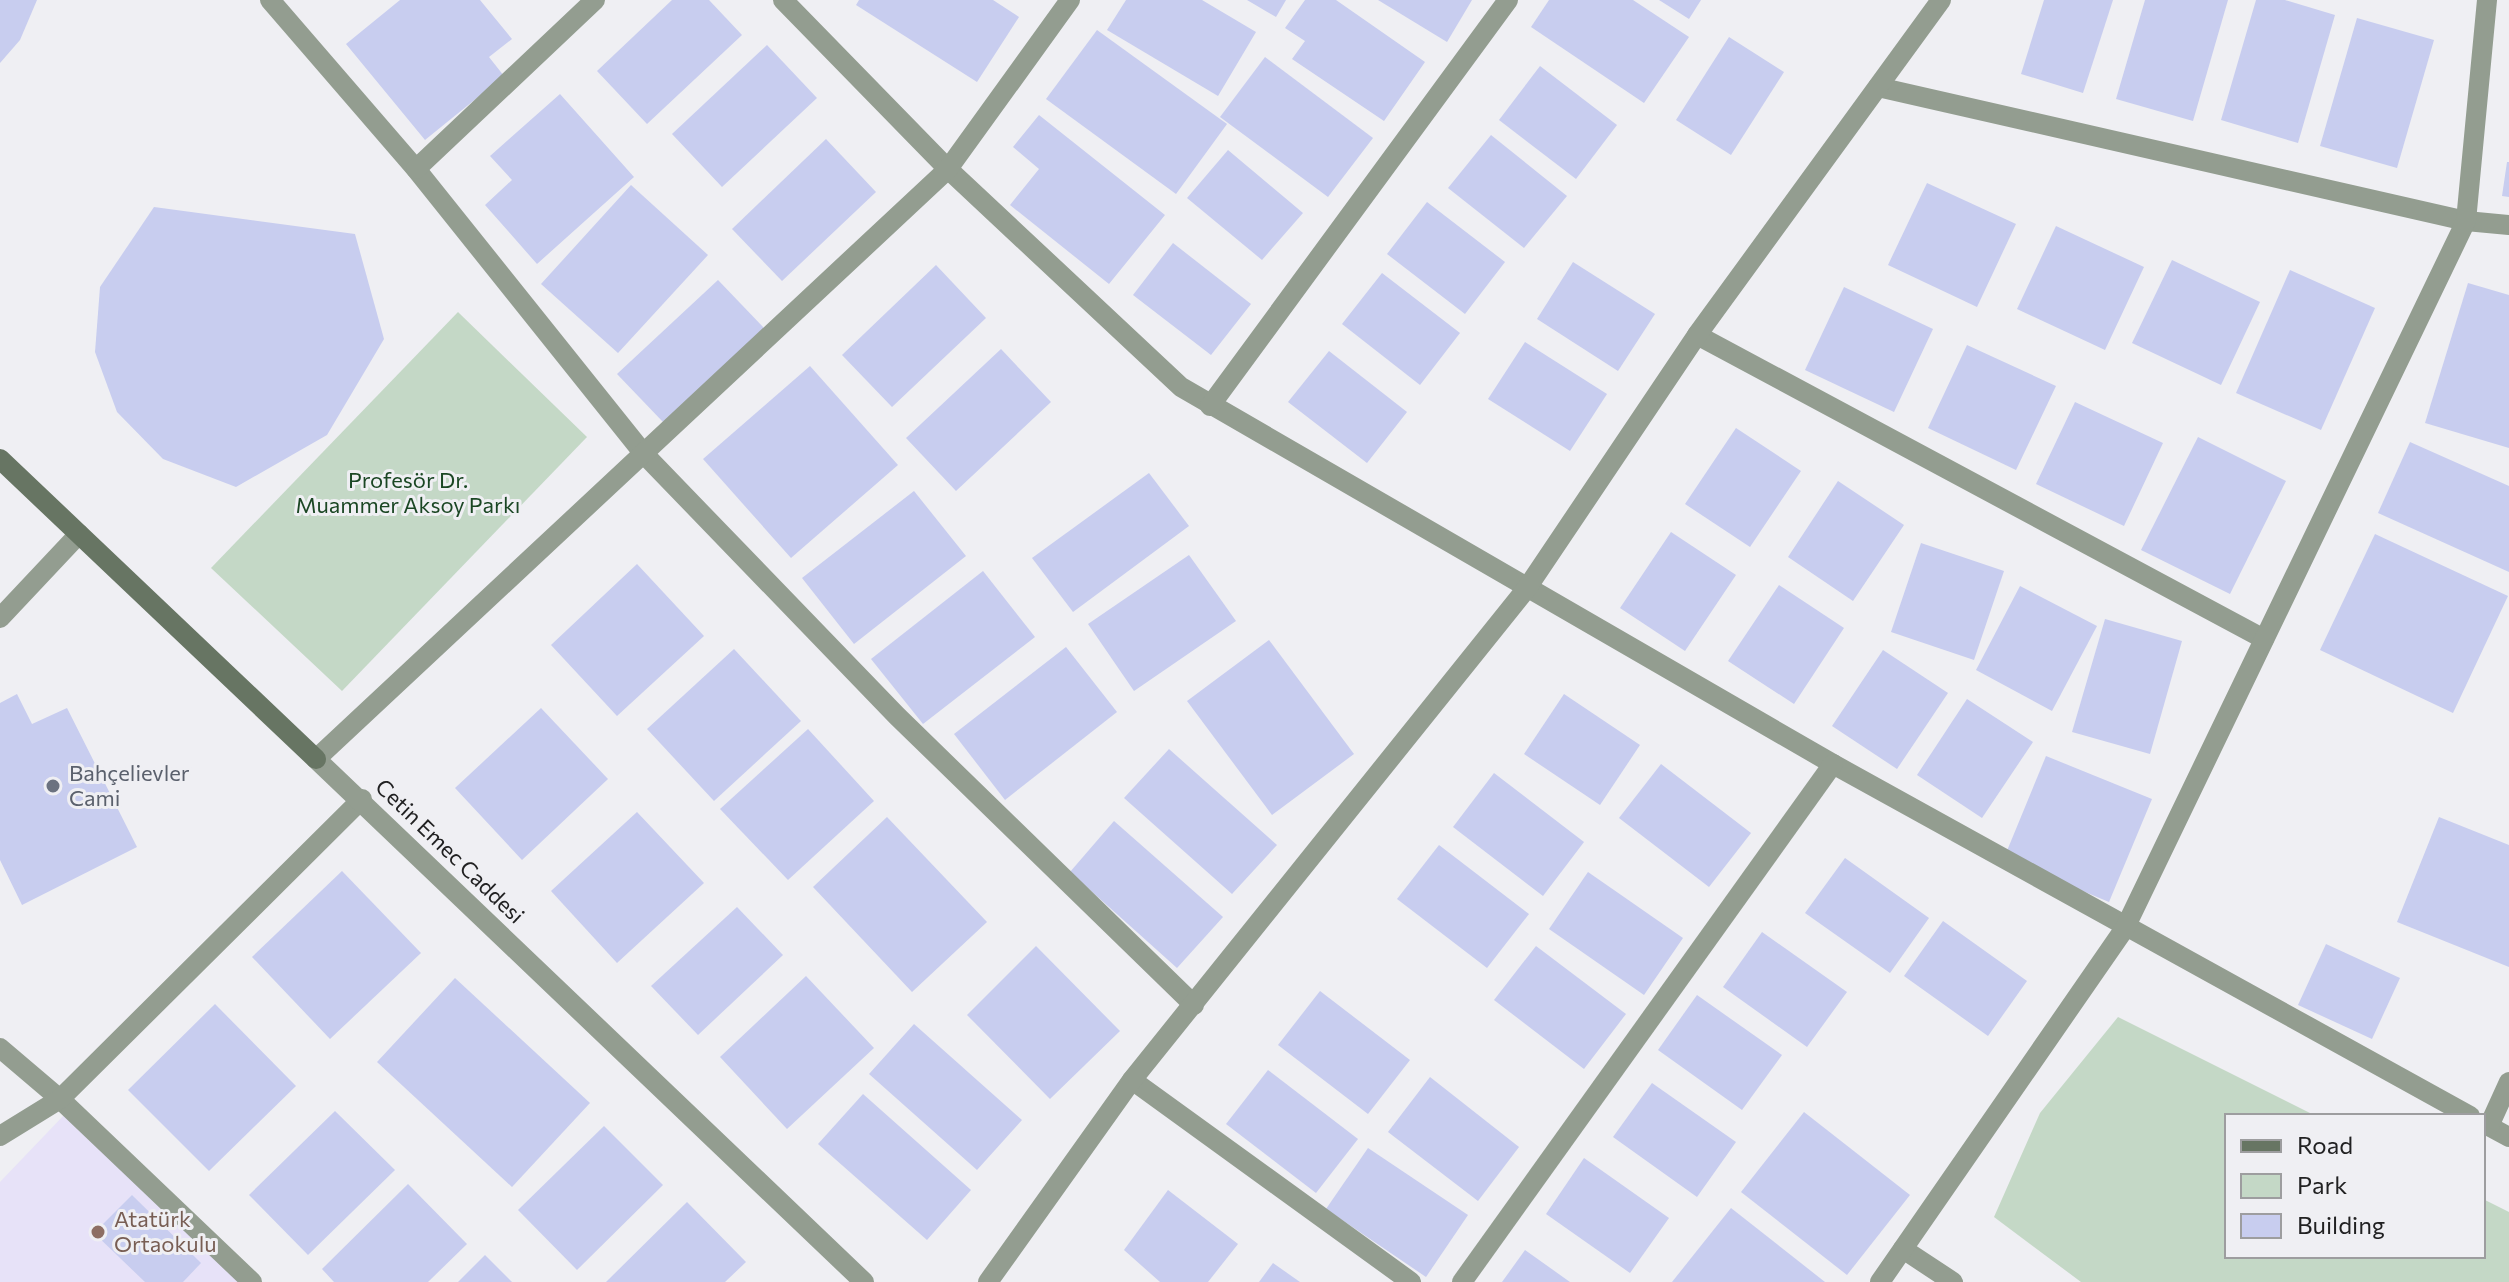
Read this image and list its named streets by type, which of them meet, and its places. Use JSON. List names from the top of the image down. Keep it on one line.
{"streets":{"street":["Cetin Emec Caddesi"]},"parks":["Profesör Dr. Muammer Aksoy Parkı"],"places":["Bahçelievler Cami","Atatürk Ortaokulu"],"legend":["Road","Park","Building"]}
